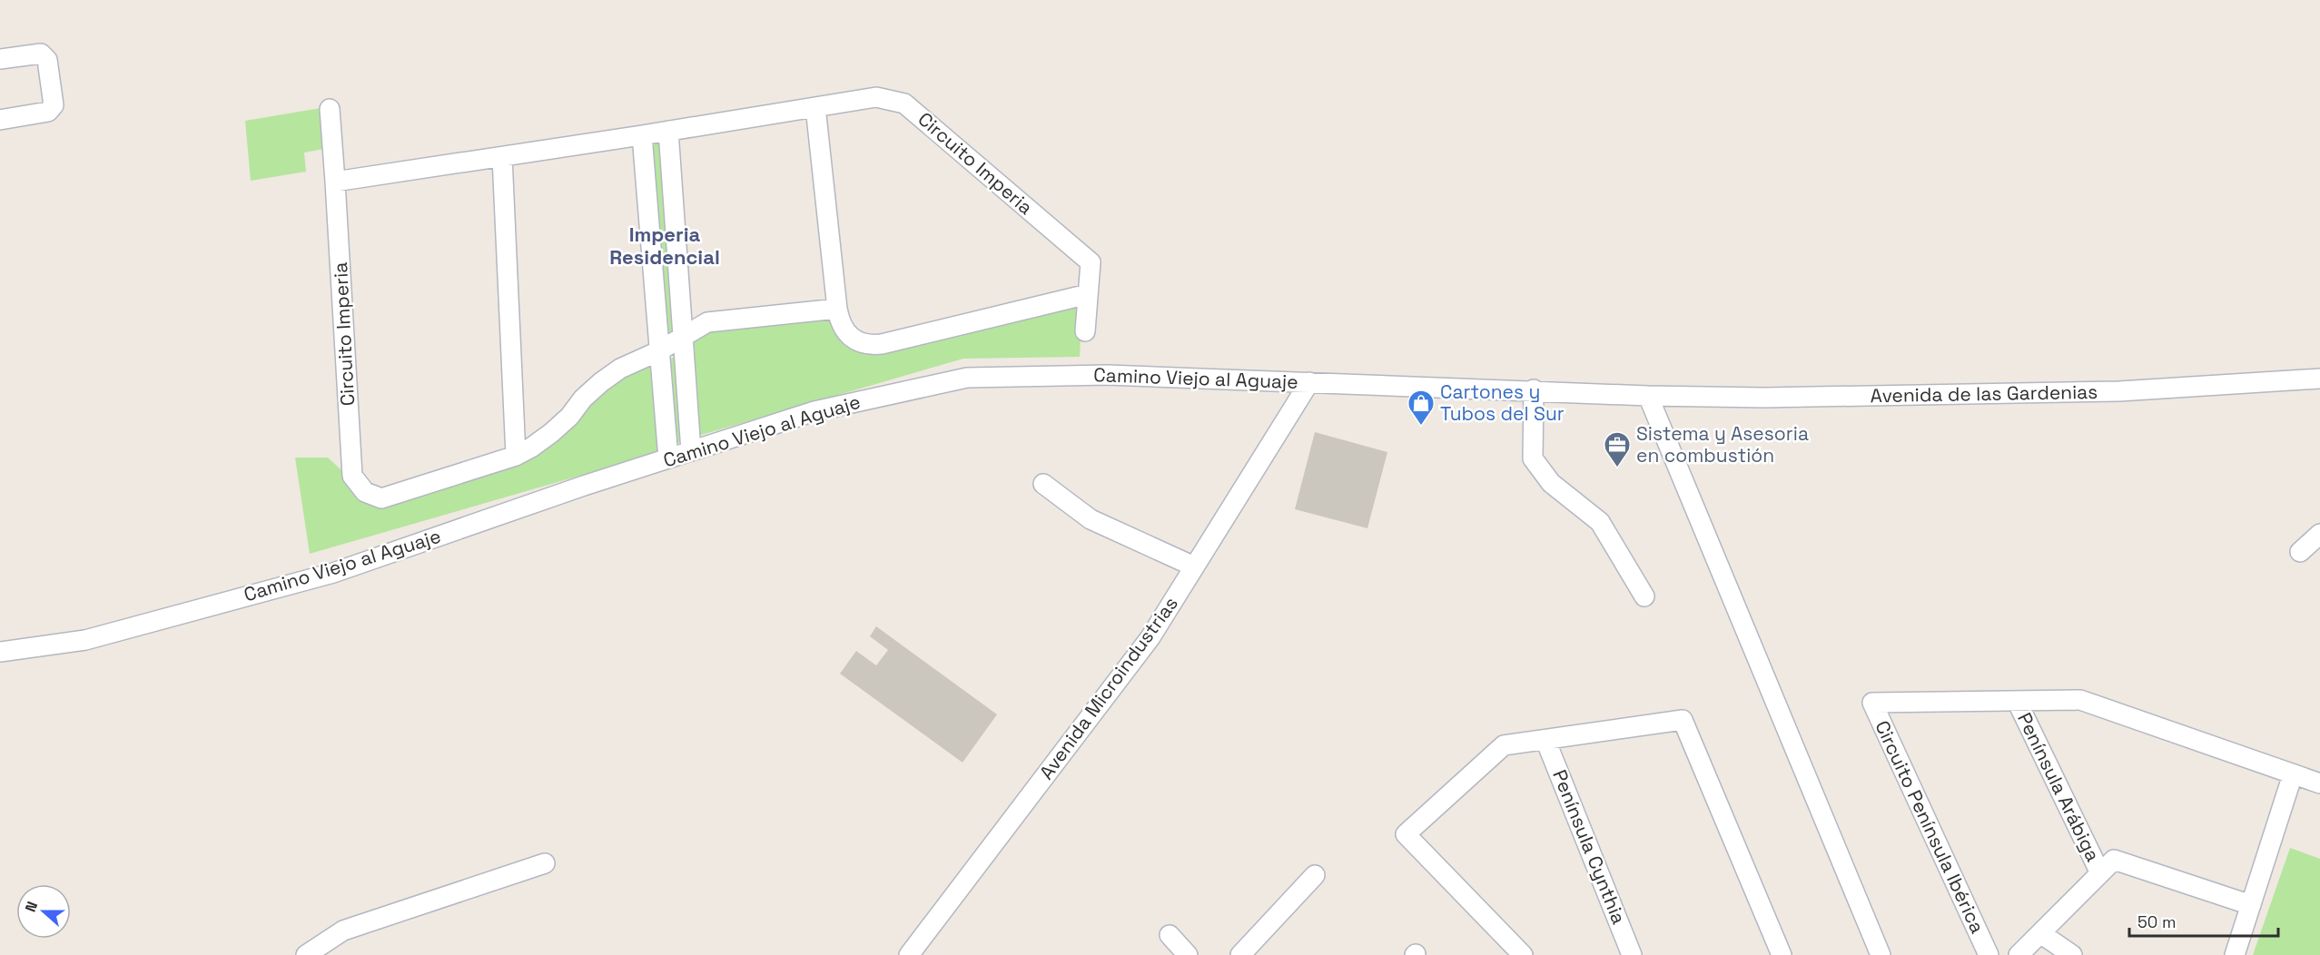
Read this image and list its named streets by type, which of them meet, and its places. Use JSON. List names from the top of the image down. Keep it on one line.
{"streets":{"street":["Circuito Imperia","Camino Viejo al Aguaje","Avenida de las Gardenias","Avenida Microindustrias","Península Arábiga","Circuito Península Ibérica","Península Cynthia"]},"crossings":[["Camino Viejo al Aguaje","Avenida de las Gardenias"],["Camino Viejo al Aguaje","Avenida Microindustrias"],["Península Arábiga","Circuito Península Ibérica"]],"districts":["Imperia Residencial"],"places":{"shop":["Cartones y Tubos del Sur"],"office":["Sistema y Asesoria en combustión"]},"scale_bar":"50 m","north":"left"}
